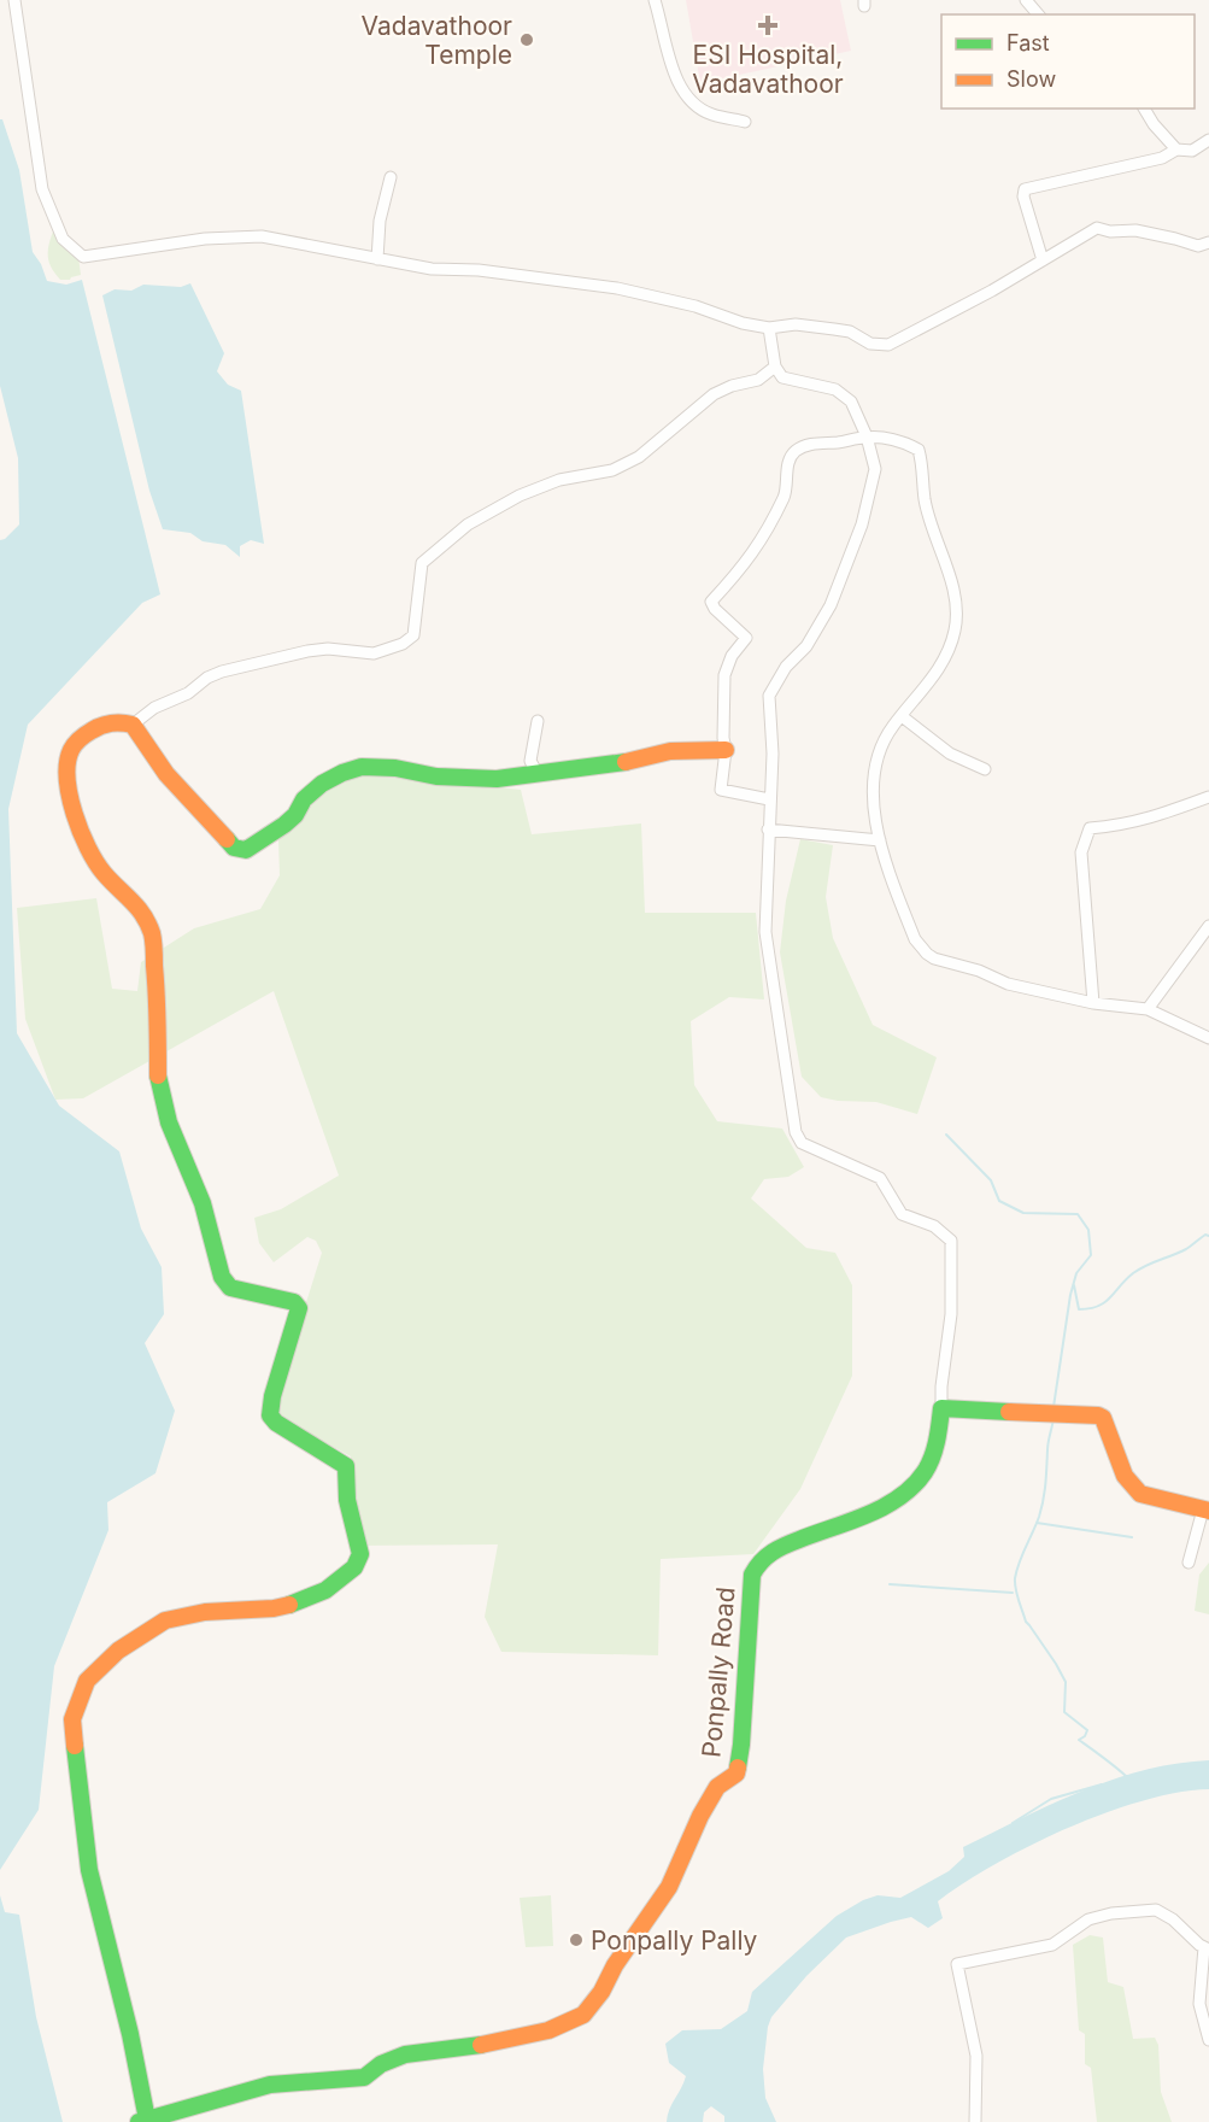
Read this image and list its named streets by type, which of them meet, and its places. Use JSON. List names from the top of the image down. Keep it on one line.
{"streets":{"street":["Ponpally Road"]},"places":{"health":["ESI Hospital, Vadavathoor"],"other":["Vadavathoor Temple","Ponpally Pally"]},"legend":["Fast","Slow"]}
